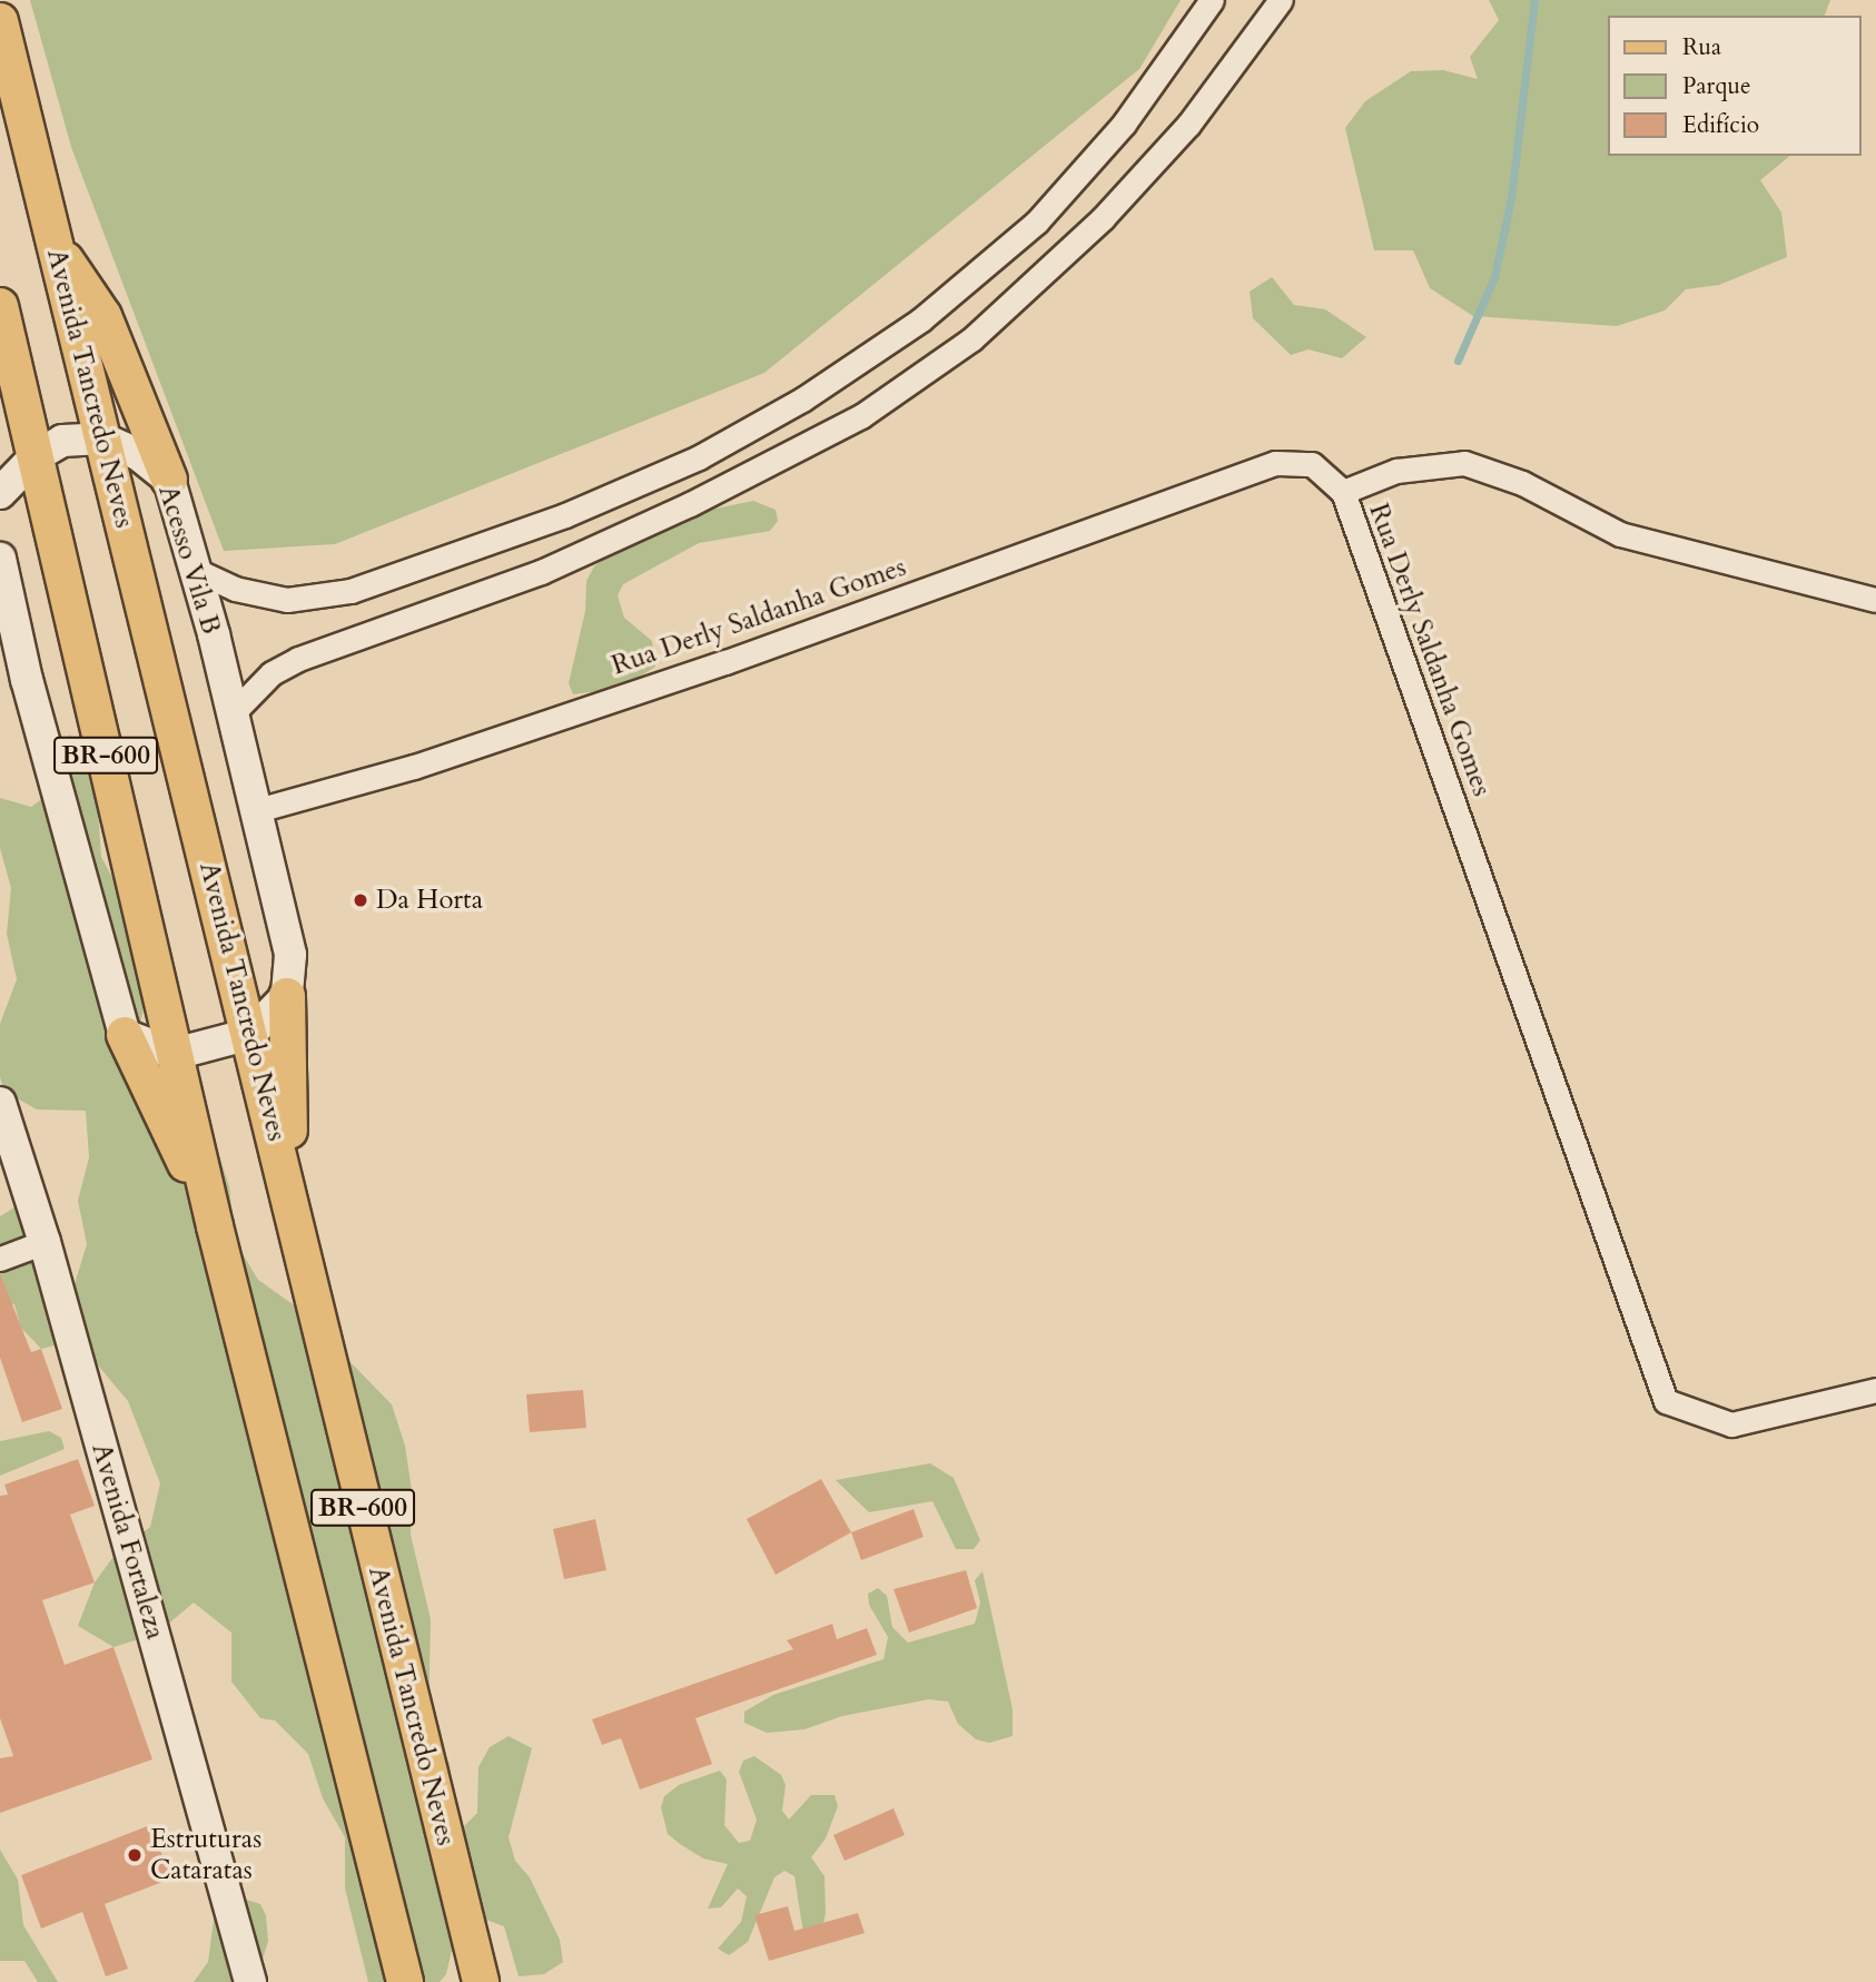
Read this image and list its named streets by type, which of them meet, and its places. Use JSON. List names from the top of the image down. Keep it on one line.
{"streets":{"main road":["Avenida Tancredo Neves","BR-600"],"street":["Acesso Vila B","Rua Derly Saldanha Gomes","Avenida Fortaleza"]},"crossings":[["Avenida Tancredo Neves","Acesso Vila B"],["Acesso Vila B","Rua Derly Saldanha Gomes"]],"places":["Da Horta","Estruturas Cataratas"],"legend":["Rua","Parque","Edifício"]}
